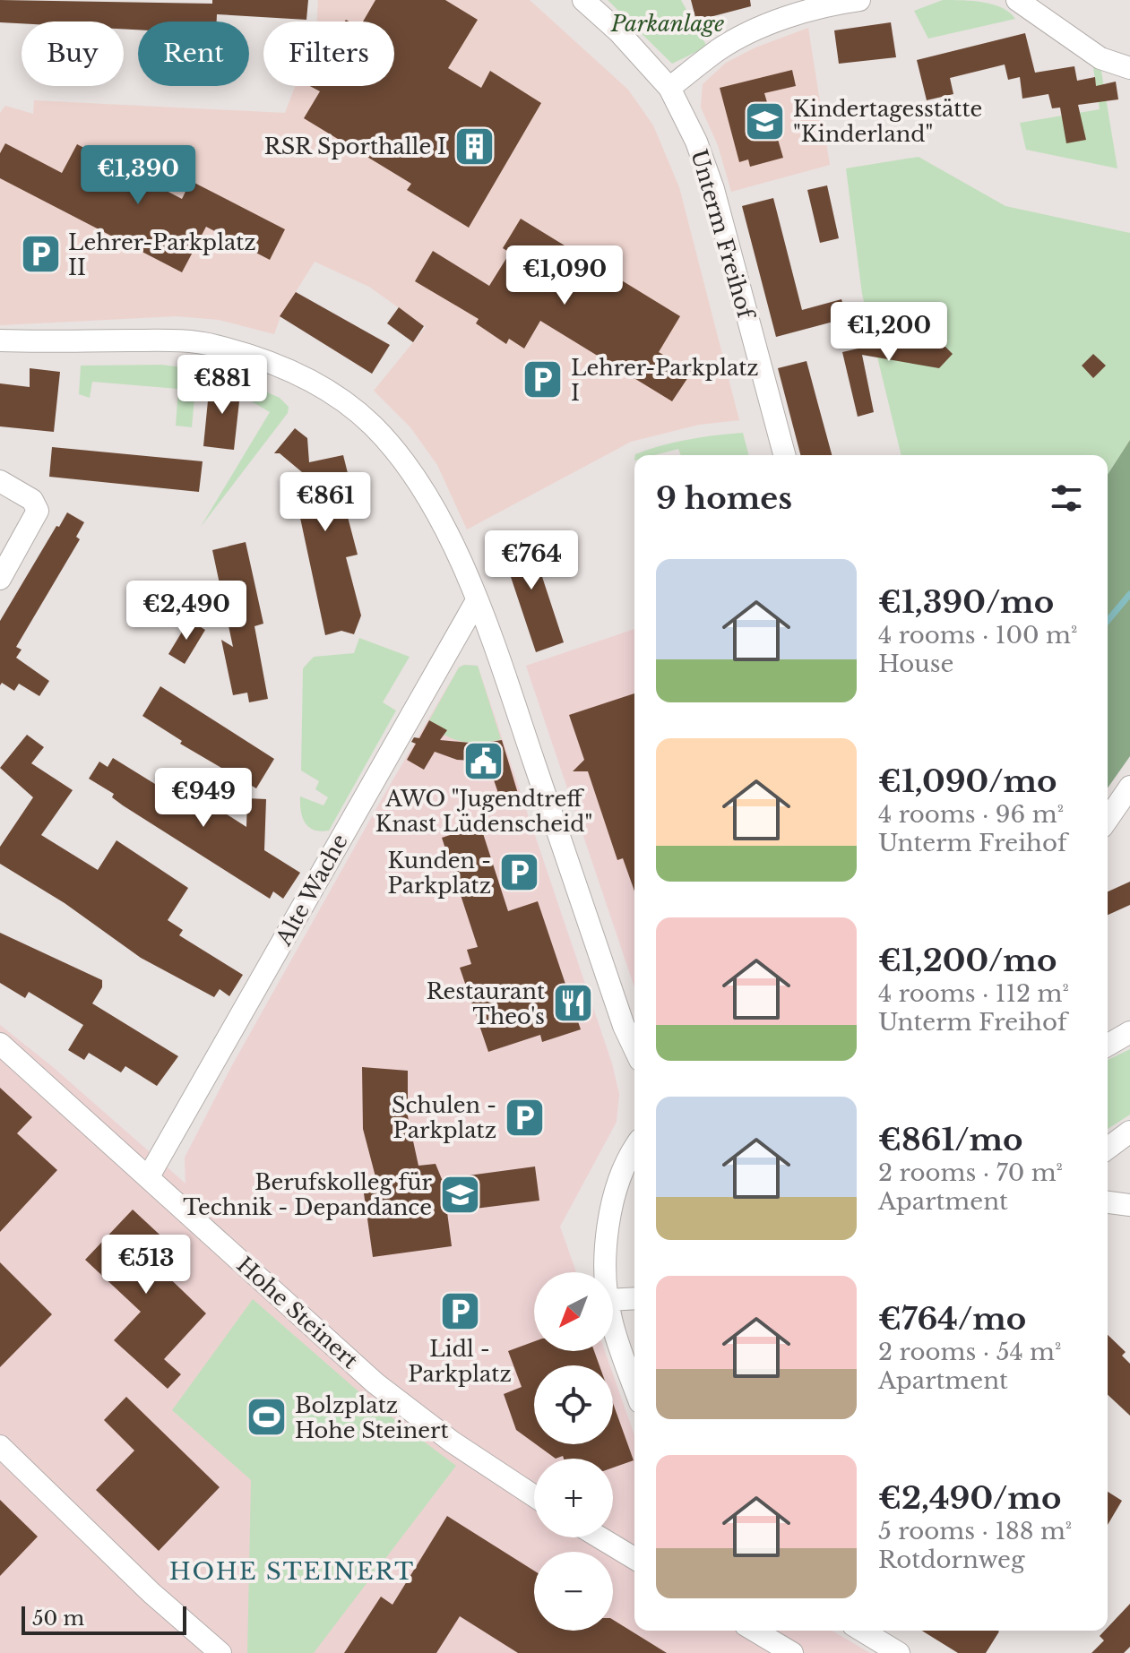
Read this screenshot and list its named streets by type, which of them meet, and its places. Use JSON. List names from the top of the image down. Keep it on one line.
{"streets":{"street":["Unterm Freihof","Alte Wache","Hohe Steinert"]},"crossings":[["Alte Wache","Hohe Steinert"]],"districts":["HOHE STEINERT"],"parks":["Parkanlage"],"places":{"school or university":["Kindertagesstätte \"Kinderland\"","Berufskolleg für Technik - Depandance"],"building":["RSR Sporthalle I"],"parking":["Lehrer-Parkplatz II","Lehrer-Parkplatz I","Kunden - Parkplatz","Schulen - Parkplatz","Lidl - Parkplatz"],"public building":["AWO \"Jugendtreff Knast Lüdenscheid\""],"restaurant":["Restaurant Theo's"],"sports":["Bolzplatz Hohe Steinert"]},"scale_bar":"50 m","north":"bottom left","page":{"chip":["Buy","Rent","Filters"],"price":["€1,390","€1,090","€1,200","€881","€861","€764","€2,490","€949","€513"],"heading":"9 homes","list":[{"name":"€1,390/mo","note":"4 rooms · 100 m² · House"},{"name":"€1,090/mo","note":"4 rooms · 96 m² · Unterm Freihof"},{"name":"€1,200/mo","note":"4 rooms · 112 m² · Unterm Freihof"},{"name":"€861/mo","note":"2 rooms · 70 m² · Apartment"},{"name":"€764/mo","note":"2 rooms · 54 m² · Apartment"},{"name":"€2,490/mo","note":"5 rooms · 188 m² · Rotdornweg"}],"map_buttons":["+","−"],"scale":"50 m"}}
